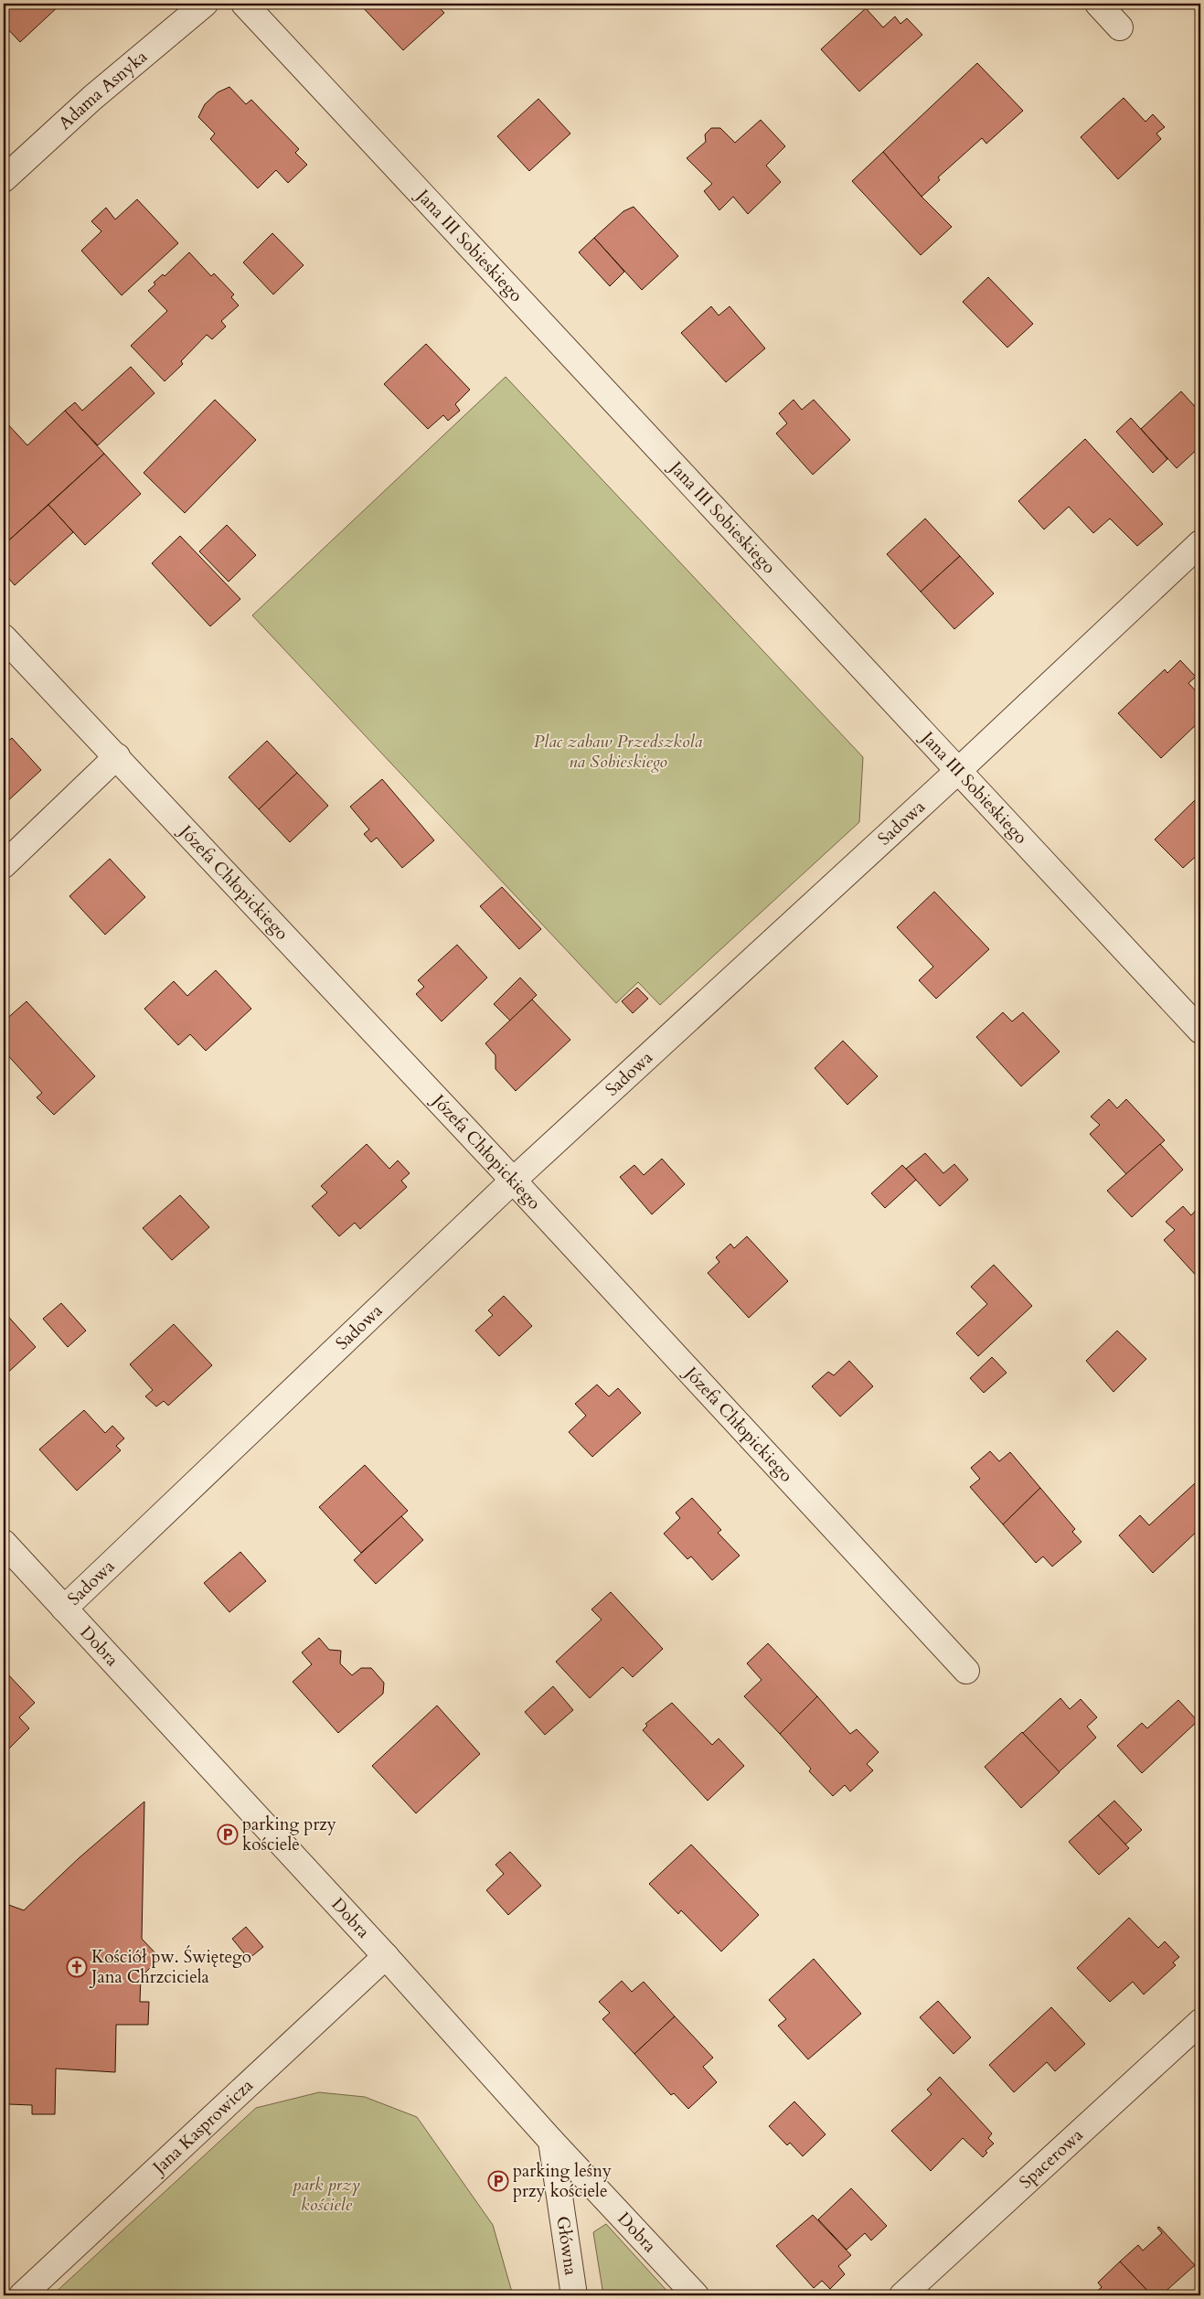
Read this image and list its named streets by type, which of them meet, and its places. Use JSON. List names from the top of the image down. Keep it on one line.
{"streets":{"street":["Adama Asnyka","Jana III Sobieskiego","Sadowa","Józefa Chłopickiego","Dobra","Jana Kasprowicza","Spacerowa","Główna"]},"crossings":[["Jana III Sobieskiego","Sadowa"],["Sadowa","Józefa Chłopickiego"],["Sadowa","Dobra"],["Dobra","Jana Kasprowicza"],["Dobra","Główna"]],"parks":["Plac zabaw Przedszkola na Sobieskiego","park przy kościele"],"places":{"parking":["parking przy kościele","parking leśny przy kościele"],"church":["Kościół pw. Świętego Jana Chrzciciela"]}}
